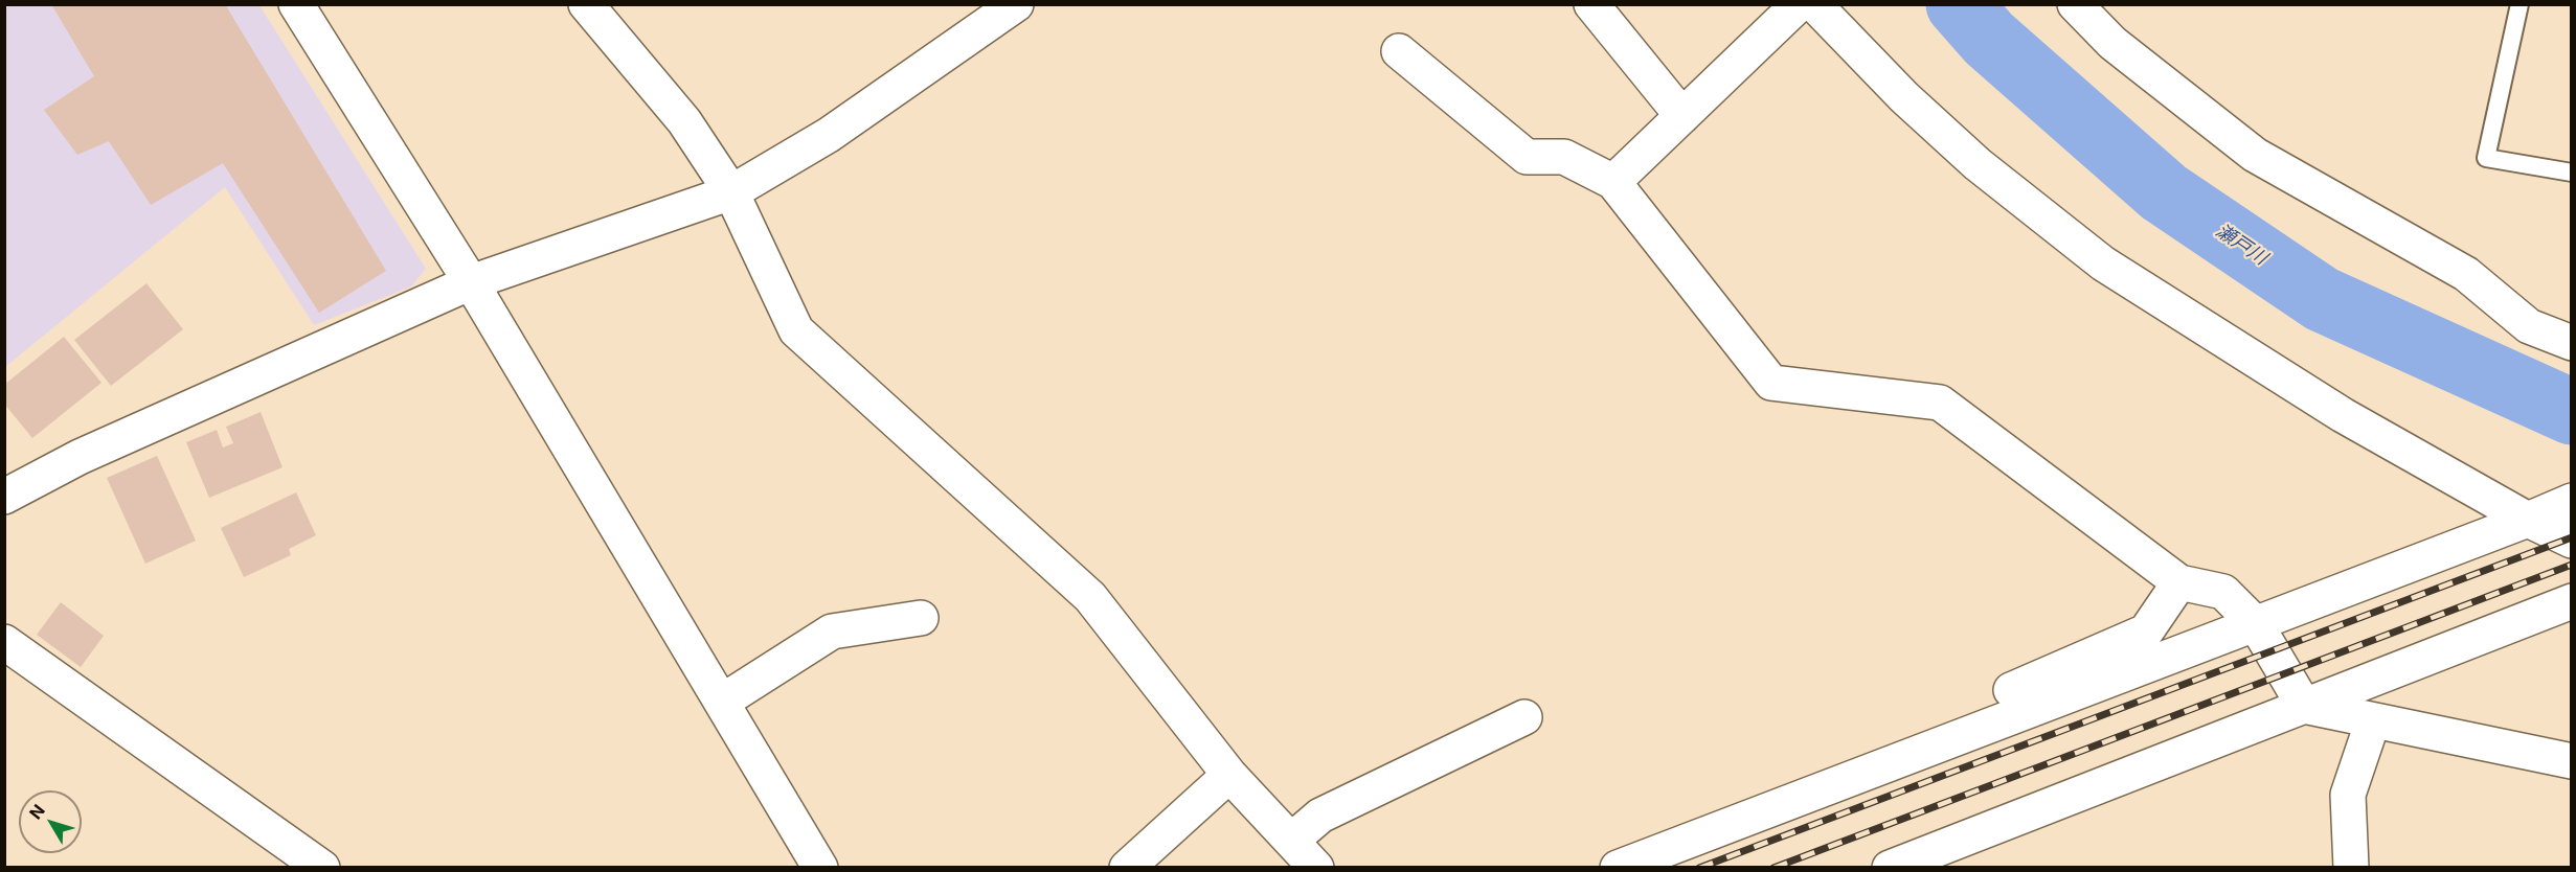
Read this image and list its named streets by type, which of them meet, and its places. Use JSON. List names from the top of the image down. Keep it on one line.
{"water":["瀬戸川"],"north":"top left"}
